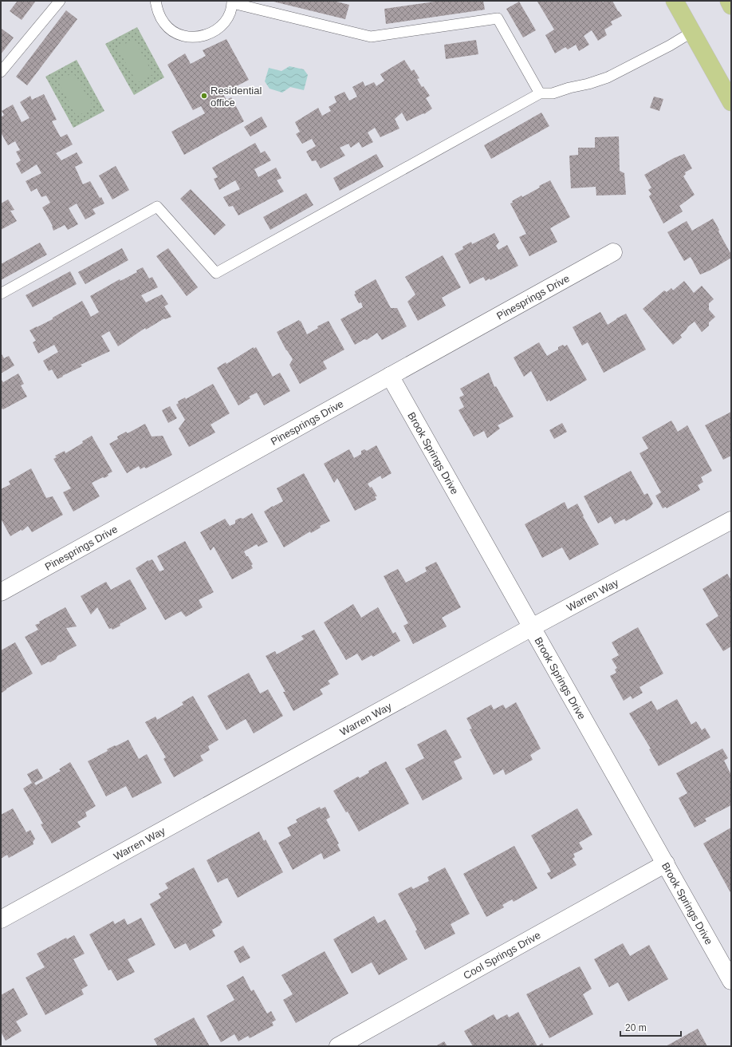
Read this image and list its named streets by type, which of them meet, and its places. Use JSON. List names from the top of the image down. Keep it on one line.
{"streets":{"street":["Pinesprings Drive","Brook Springs Drive","Warren Way","Cool Springs Drive"]},"crossings":[["Pinesprings Drive","Brook Springs Drive"],["Brook Springs Drive","Warren Way"],["Brook Springs Drive","Cool Springs Drive"]],"places":["Residential office"],"scale_bar":"20 m"}
